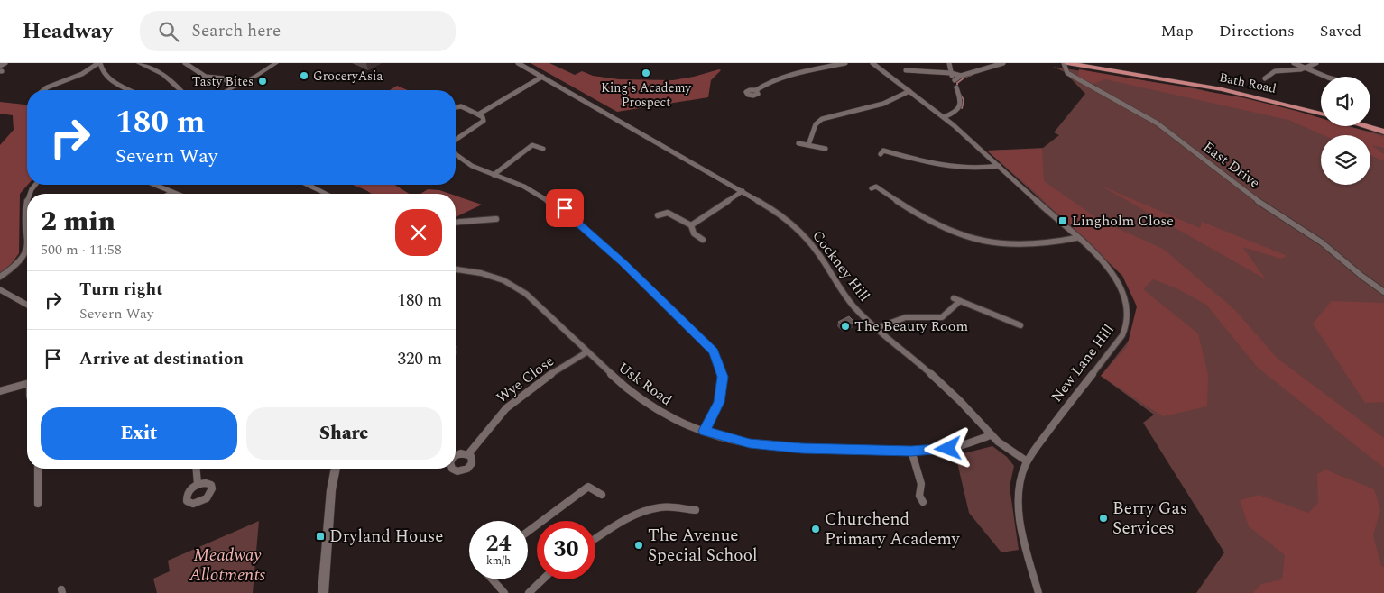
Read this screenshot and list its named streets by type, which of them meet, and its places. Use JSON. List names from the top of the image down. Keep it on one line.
{"streets":{"main road":["Bath Road"],"street":["East Drive","Cockney Hill","New Lane Hill","Wye Close","Usk Road"]},"crossings":[["Cockney Hill","New Lane Hill"],["Cockney Hill","Usk Road"],["Wye Close","Usk Road"]],"parks":["Meadway Allotments"],"places":{"other":["King's Academy Prospect","GroceryAsia","Tasty Bites","The Beauty Room","Berry Gas Services","Churchend Primary Academy","The Avenue Special School"],"transit":["Lingholm Close","Dryland House"]},"page":{"header":"Headway","search":"Search here","nav":["Map","Directions","Saved"],"turn":["180 m","Severn Way"],"heading":["2 min","500 m · 11:58"],"list":[{"name":"Turn right","note":"Severn Way","value":"180 m"},{"name":"Arrive at destination","value":"320 m"}],"buttons":["Exit","Share"],"speed":"24 km/h","limit":"30"}}
